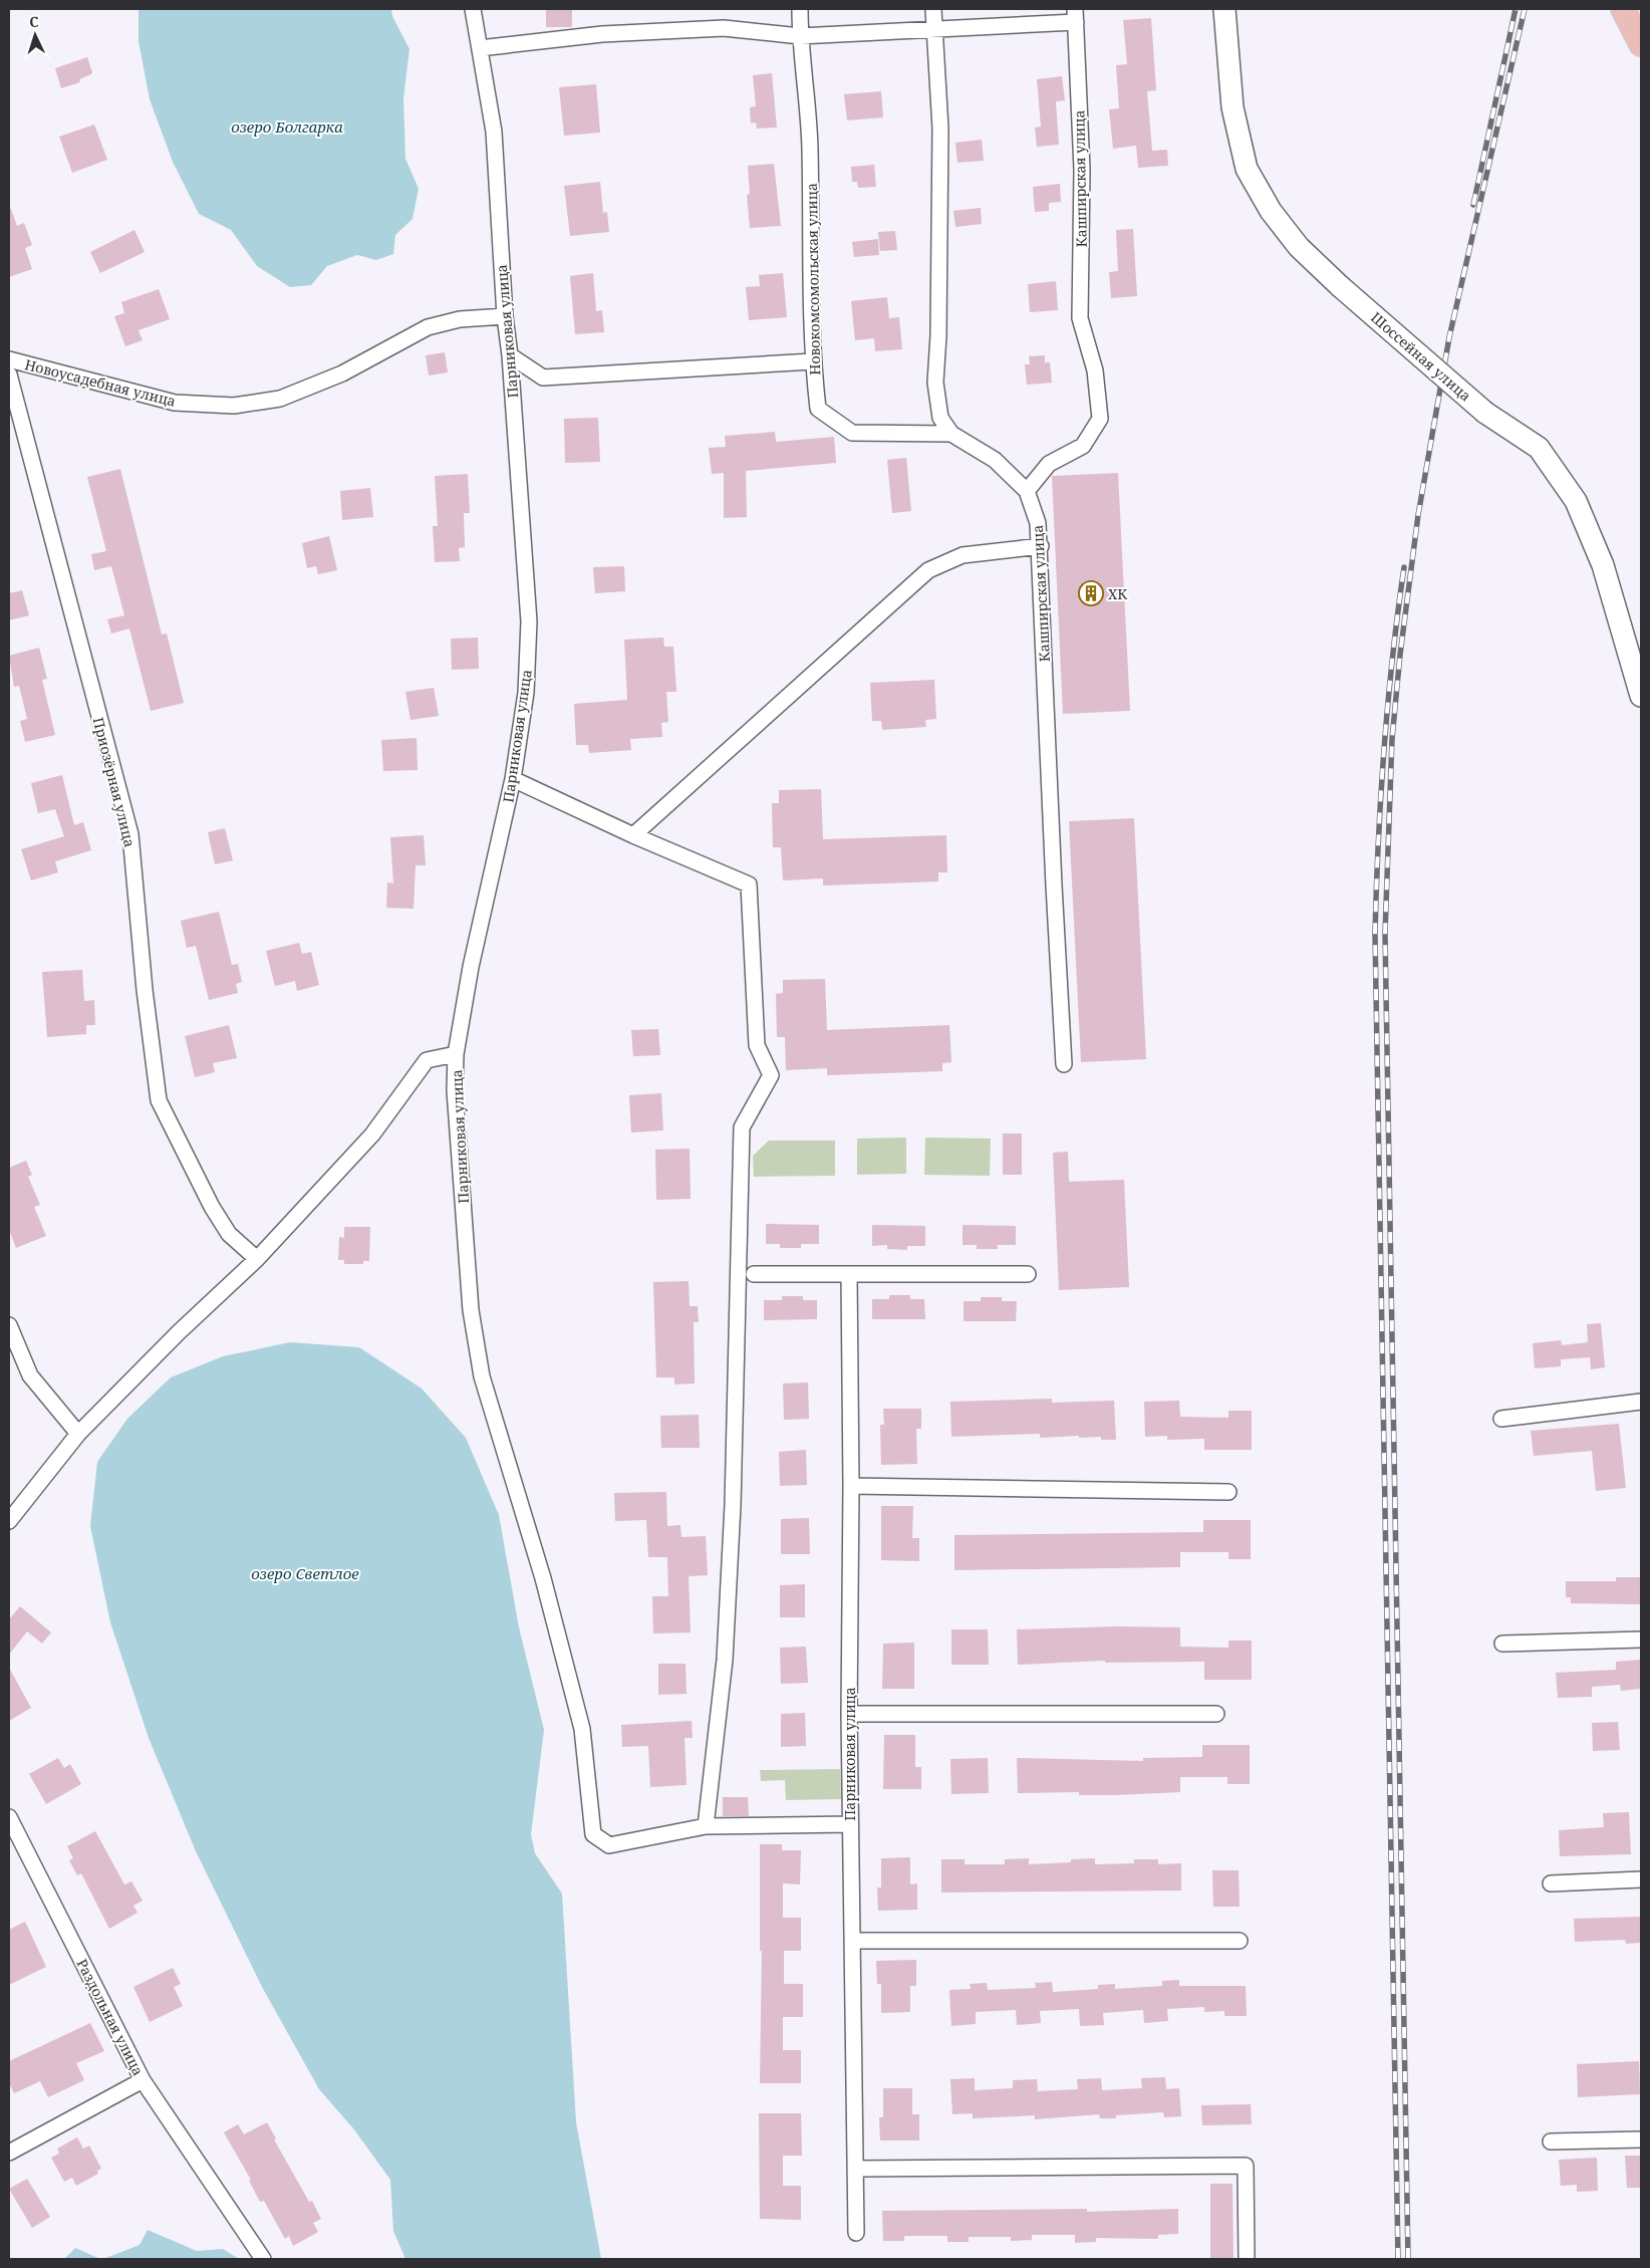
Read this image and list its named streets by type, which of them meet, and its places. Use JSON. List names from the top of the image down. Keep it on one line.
{"streets":{"main road":["Шоссейная улица"],"street":["Кашпирская улица","Новокомсомольская улица","Парниковая улица","Новоусадебная улица","Приозёрная улица","Раздольная улица"]},"crossings":[["Парниковая улица","Новоусадебная улица"]],"water":["озеро Болгарка","озеро Светлое"],"places":{"building":["ХК"]},"north":"top"}
